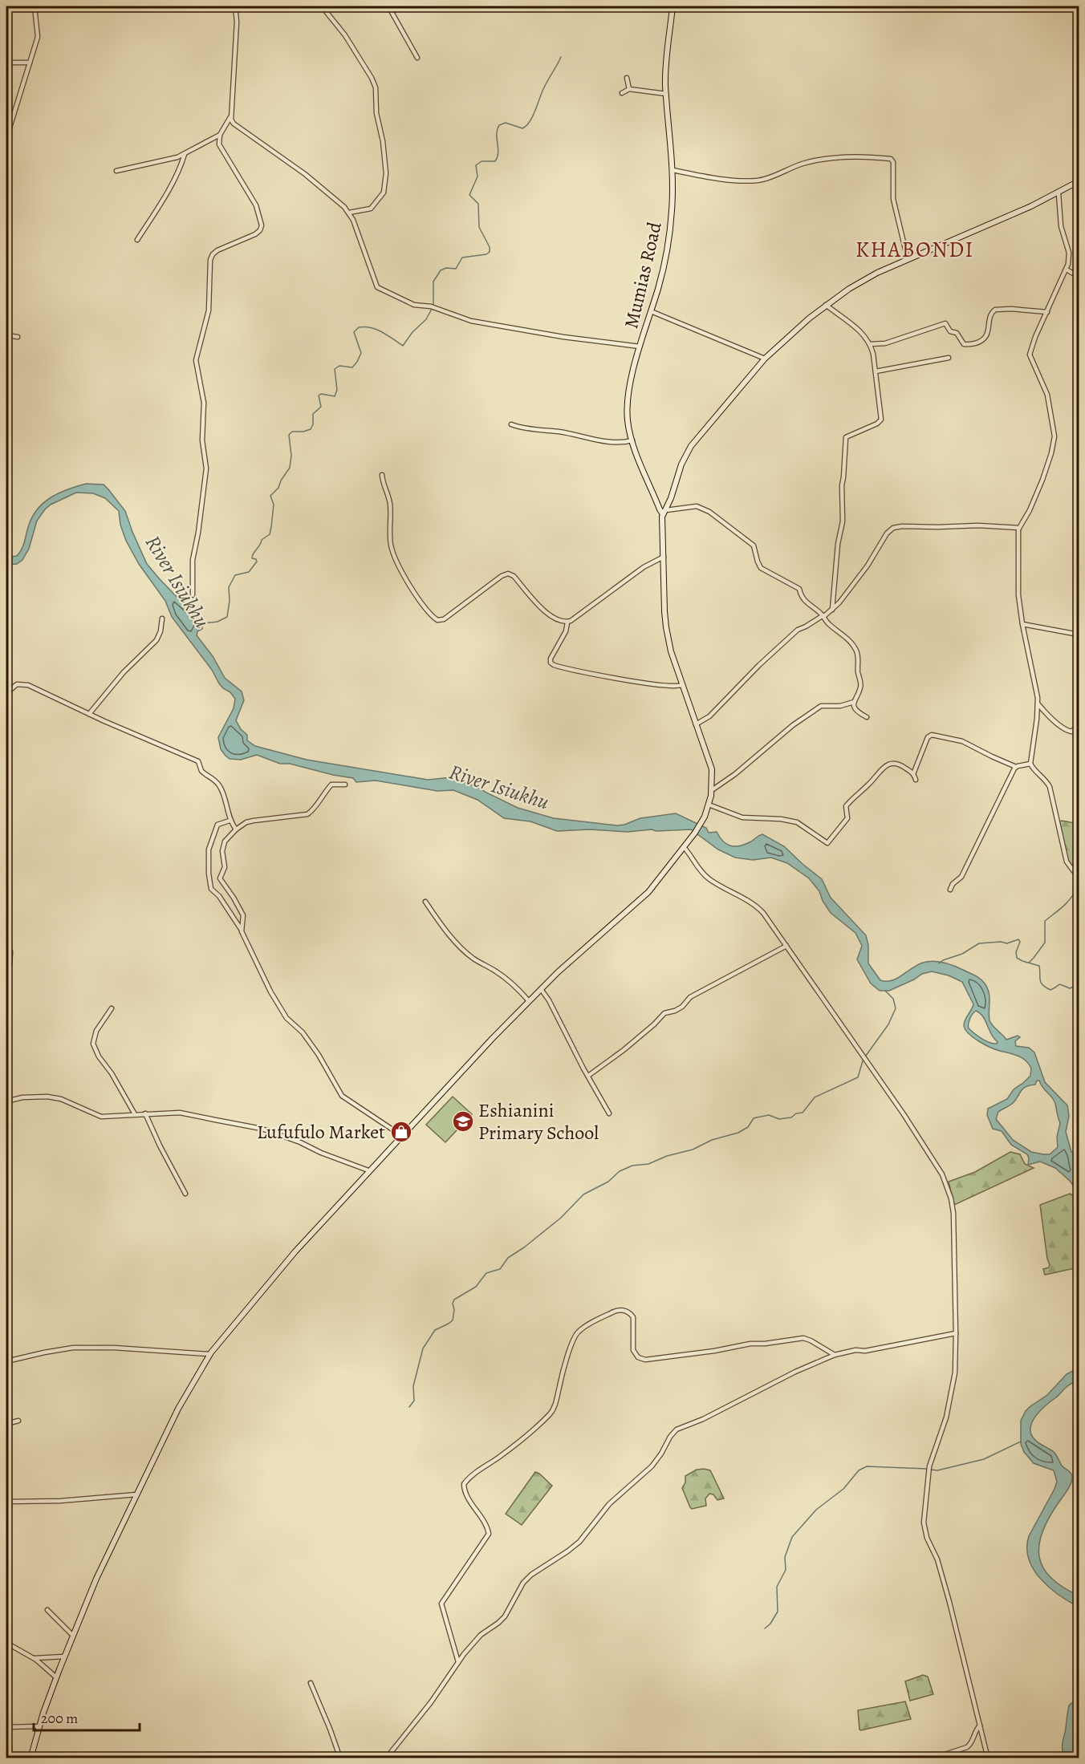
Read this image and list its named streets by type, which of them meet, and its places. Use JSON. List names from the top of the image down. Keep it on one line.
{"streets":{"street":["Mumias Road"]},"districts":["KHABONDI"],"water":["River Isiukhu"],"places":{"school or university":["Eshianini Primary School"],"shop":["Lufufulo Market"]},"scale_bar":"200 m"}
